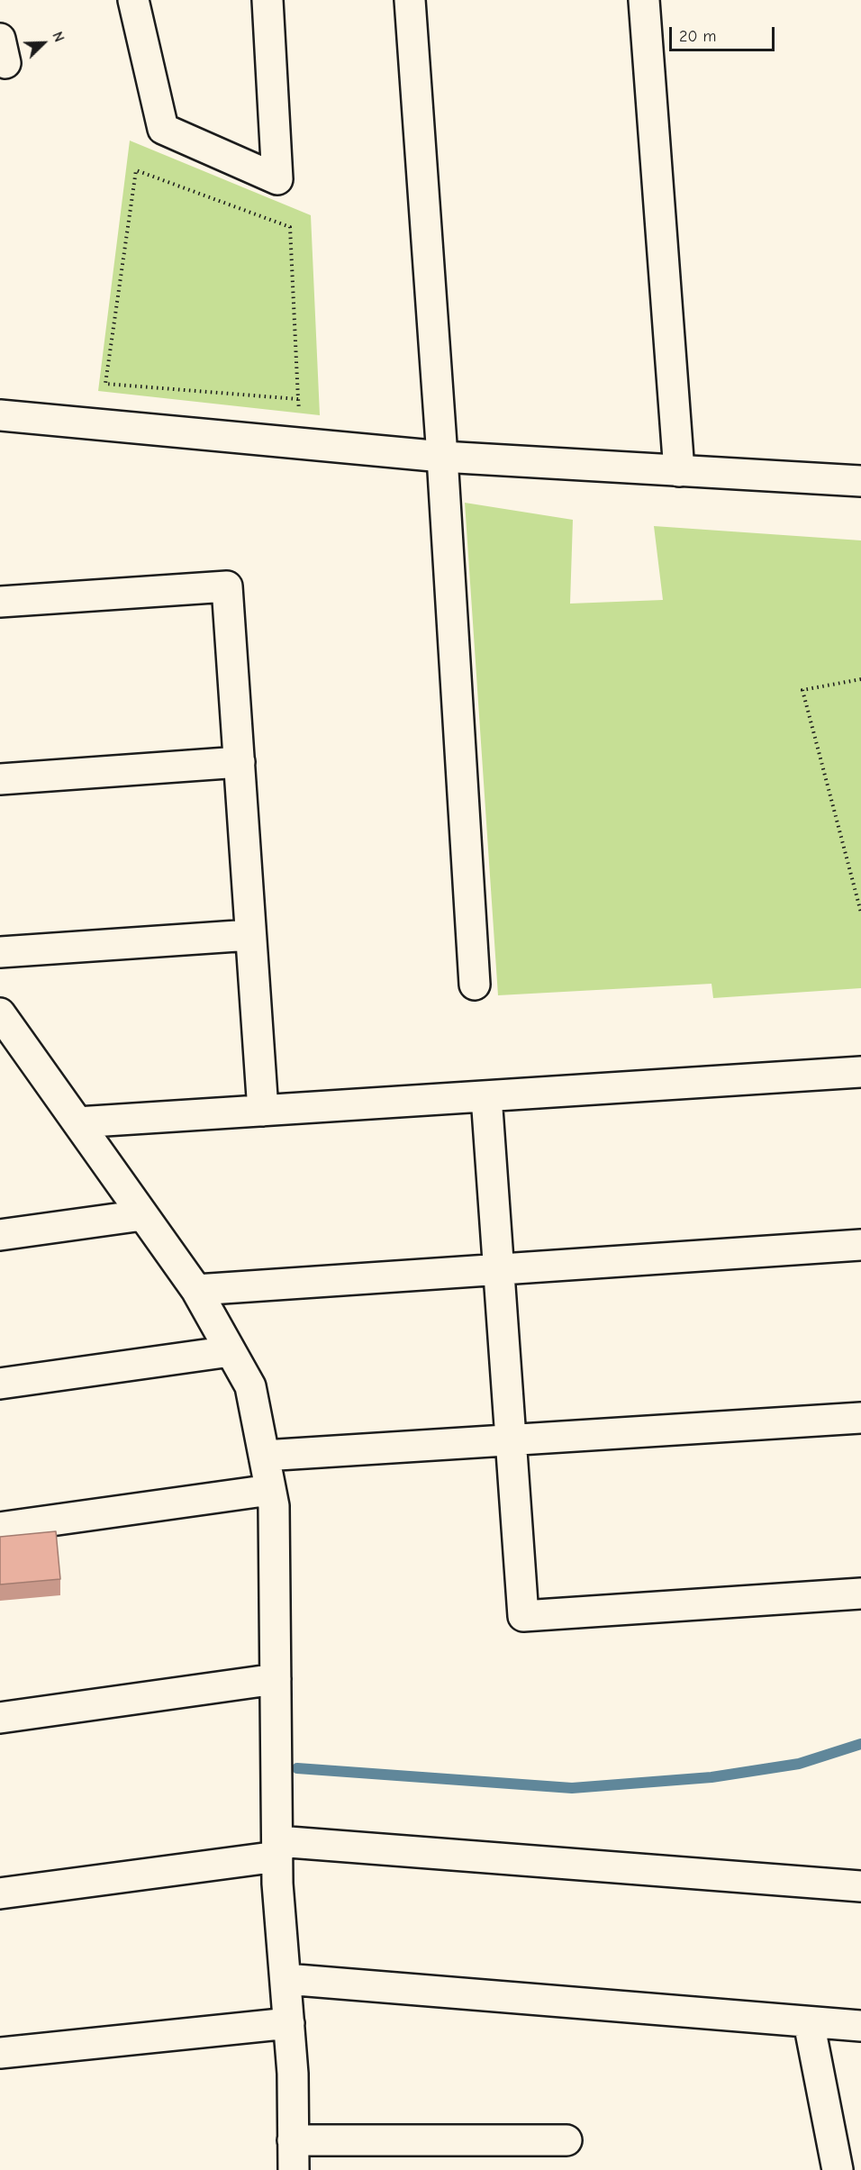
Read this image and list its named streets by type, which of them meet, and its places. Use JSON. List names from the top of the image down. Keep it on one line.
{"scale_bar":"20 m","north":"top right"}
